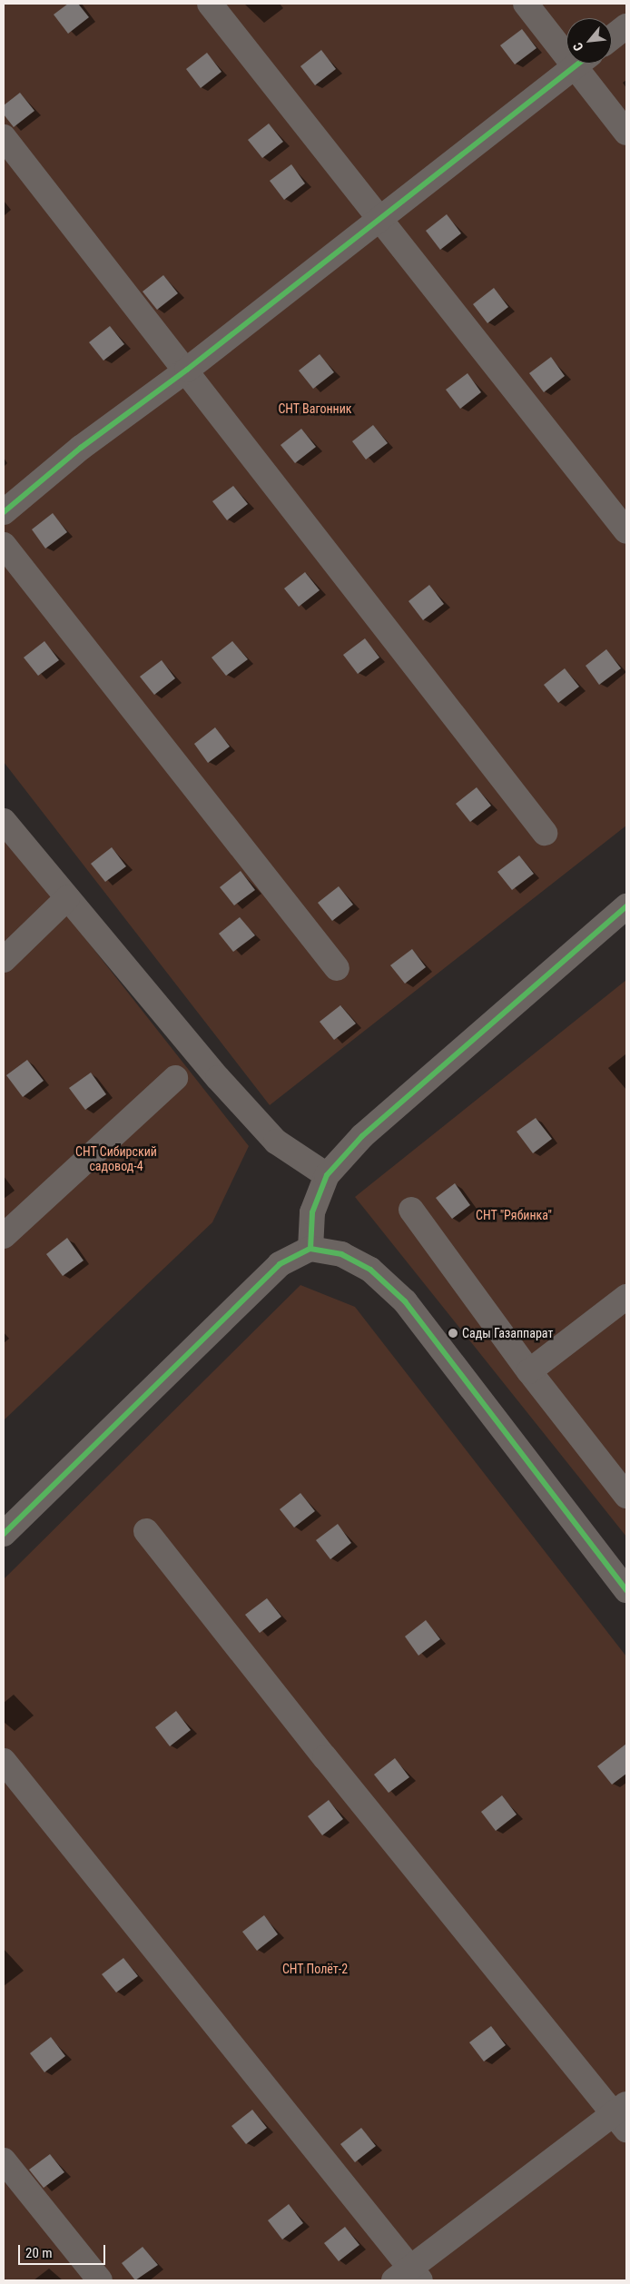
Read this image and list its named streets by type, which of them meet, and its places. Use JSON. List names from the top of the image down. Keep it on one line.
{"parks":["СНТ Вагонник","СНТ Сибирский садовод-4","СНТ \"Рябинка\"","СНТ Полёт-2"],"places":["Сады Газаппарат"],"scale_bar":"20 m","north":"bottom left"}
